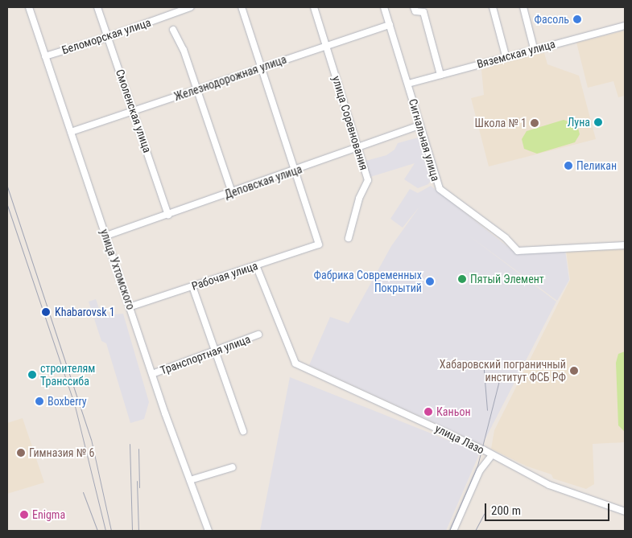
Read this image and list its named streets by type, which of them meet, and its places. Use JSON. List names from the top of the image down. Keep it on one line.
{"streets":{"street":["Беломорская улица","Вяземская улица","Железнодорожная улица","Смоленская улица","улица Соревнования","Сигнальная улица","Деповская улица","улица Ухтомского","Рабочая улица","Транспортная улица","улица Лазо"]},"crossings":[["Беломорская улица","Смоленская улица"],["Беломорская улица","улица Ухтомского"],["Вяземская улица","Сигнальная улица"],["Железнодорожная улица","Смоленская улица"],["Железнодорожная улица","улица Соревнования"],["Железнодорожная улица","Сигнальная улица"],["Железнодорожная улица","улица Ухтомского"],["Смоленская улица","Деповская улица"],["улица Соревнования","Деповская улица"],["Сигнальная улица","Деповская улица"],["Деповская улица","улица Ухтомского"],["Деповская улица","Рабочая улица"],["улица Ухтомского","Рабочая улица"],["улица Ухтомского","Транспортная улица"],["Рабочая улица","улица Лазо"]],"places":["Фасоль","Луна","Школа № 1","Пеликан","Пятый Элемент","Фабрика Современных Покрытий","Khabarovsk 1","Хабаровский пограничный институт ФСБ РФ","строителям Транссиба","Boxberry","Каньон","Гимназия № 6","Enigma"],"scale_bar":"200 m"}
